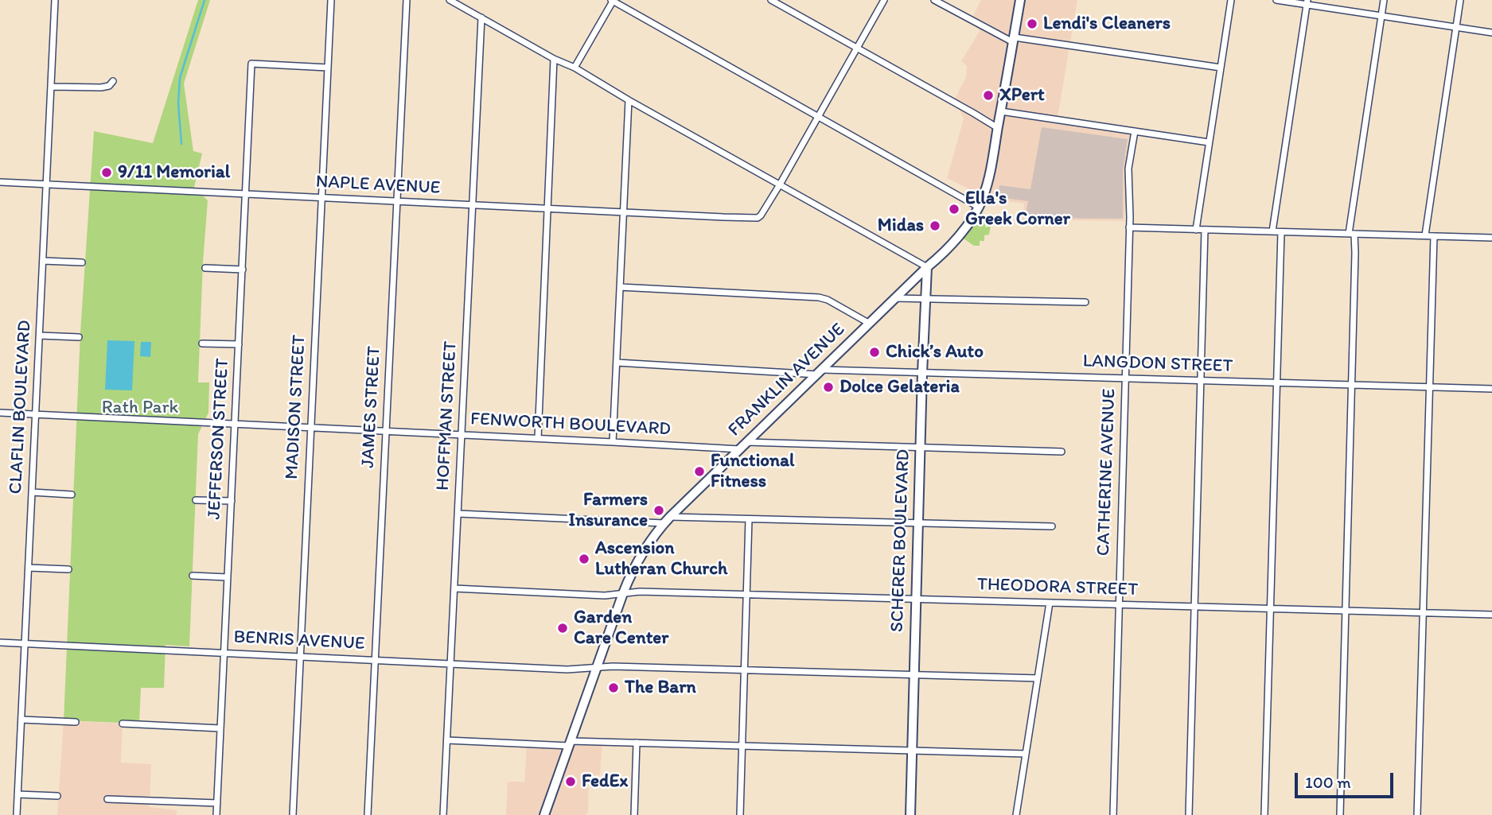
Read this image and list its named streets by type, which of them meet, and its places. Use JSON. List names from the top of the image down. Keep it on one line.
{"streets":{"main road":["FRANKLIN AVENUE","SCHERER BOULEVARD"],"street":["NAPLE AVENUE","LANGDON STREET","CLAFLIN BOULEVARD","MADISON STREET","JAMES STREET","HOFFMAN STREET","FENWORTH BOULEVARD","JEFFERSON STREET","CATHERINE AVENUE","THEODORA STREET","BENRIS AVENUE"]},"crossings":[["NAPLE AVENUE","CLAFLIN BOULEVARD"],["NAPLE AVENUE","MADISON STREET"],["NAPLE AVENUE","JAMES STREET"],["NAPLE AVENUE","HOFFMAN STREET"],["NAPLE AVENUE","JEFFERSON STREET"],["LANGDON STREET","FRANKLIN AVENUE"],["LANGDON STREET","CATHERINE AVENUE"],["LANGDON STREET","SCHERER BOULEVARD"],["FRANKLIN AVENUE","FENWORTH BOULEVARD"],["FRANKLIN AVENUE","SCHERER BOULEVARD"],["FRANKLIN AVENUE","THEODORA STREET"],["FRANKLIN AVENUE","BENRIS AVENUE"],["CLAFLIN BOULEVARD","FENWORTH BOULEVARD"],["CLAFLIN BOULEVARD","BENRIS AVENUE"],["MADISON STREET","FENWORTH BOULEVARD"],["MADISON STREET","JEFFERSON STREET"],["MADISON STREET","BENRIS AVENUE"],["JAMES STREET","FENWORTH BOULEVARD"],["JAMES STREET","BENRIS AVENUE"],["HOFFMAN STREET","FENWORTH BOULEVARD"],["HOFFMAN STREET","THEODORA STREET"],["HOFFMAN STREET","BENRIS AVENUE"],["FENWORTH BOULEVARD","JEFFERSON STREET"],["JEFFERSON STREET","BENRIS AVENUE"],["CATHERINE AVENUE","THEODORA STREET"],["SCHERER BOULEVARD","THEODORA STREET"],["SCHERER BOULEVARD","BENRIS AVENUE"]],"parks":["Rath Park"],"places":["Lendi's Cleaners","XPert","9/11 Memorial","Ella's Greek Corner","Midas","Chick’s Auto","Dolce Gelateria","Functional Fitness","Farmers Insurance","Ascension Lutheran Church","Garden Care Center","The Barn","FedEx"],"scale_bar":"100 m"}
